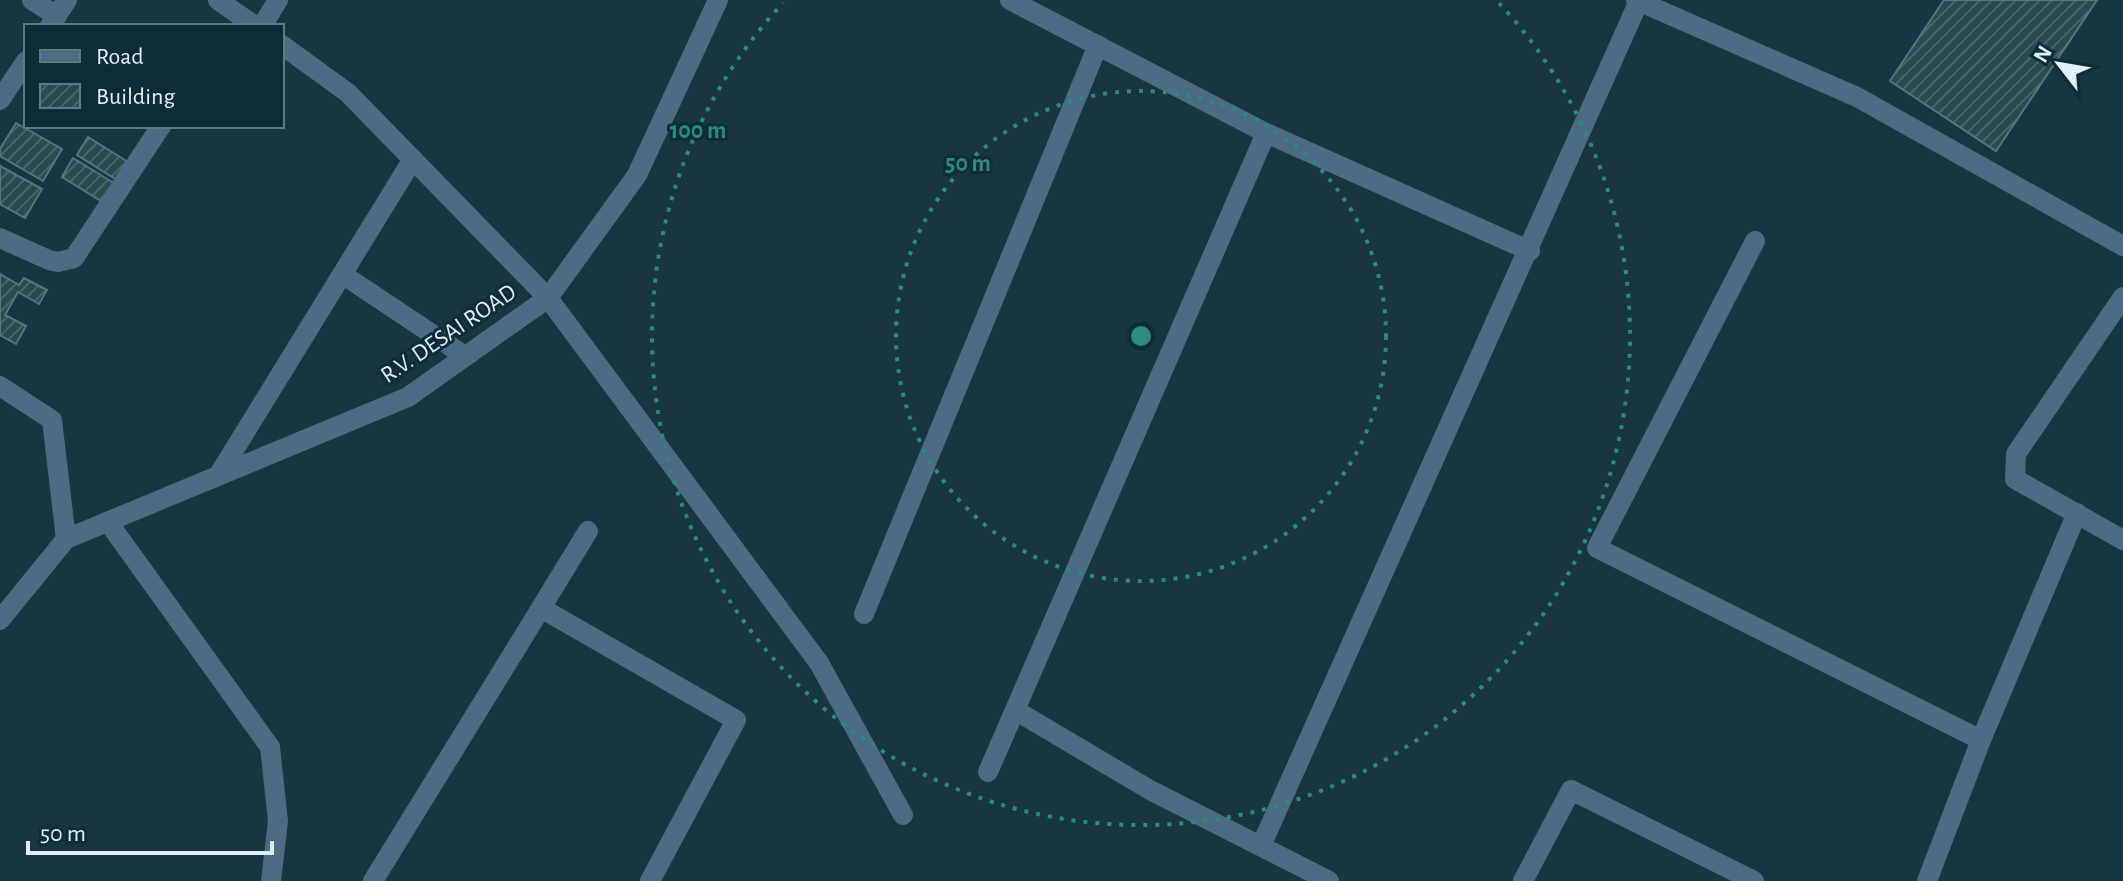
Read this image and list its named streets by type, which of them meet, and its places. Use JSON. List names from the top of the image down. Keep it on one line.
{"streets":{"street":["R.V. DESAI ROAD"]},"legend":["Road","Building"],"scale_bar":"50 m","north":"top left","rings":["100 m","50 m"]}
